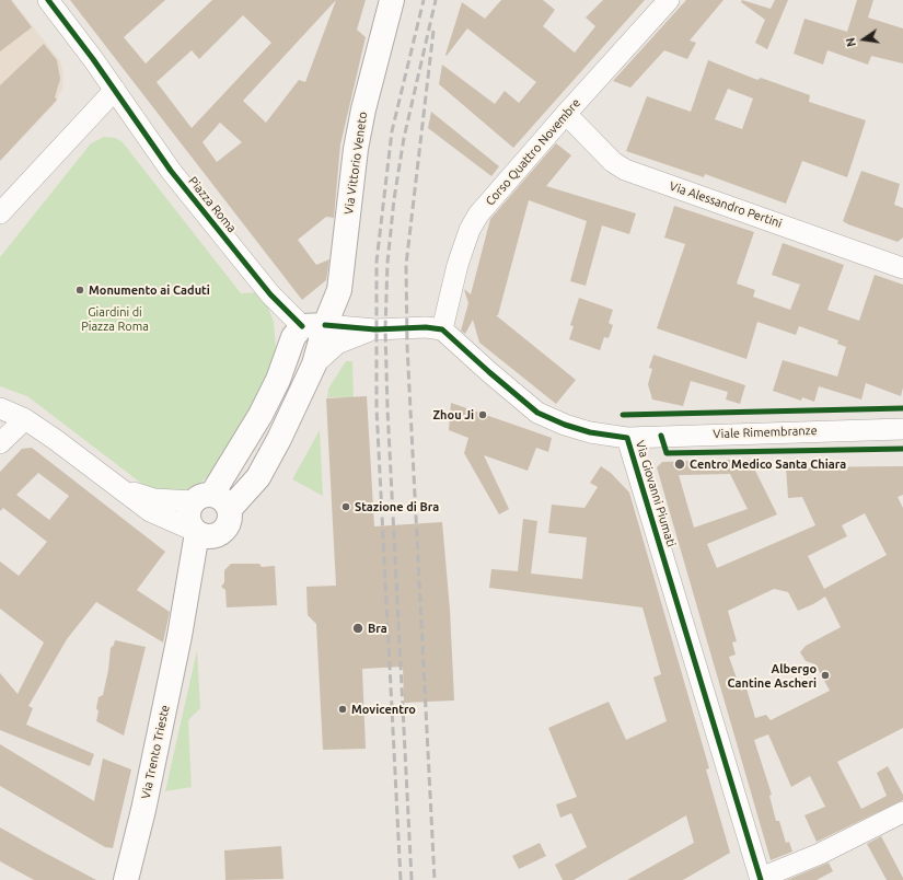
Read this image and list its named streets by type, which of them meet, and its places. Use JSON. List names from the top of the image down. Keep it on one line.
{"streets":{"main road":["Via Vittorio Veneto","Via Trento Trieste"],"street":["Corso Quattro Novembre","Piazza Roma","Via Alessandro Pertini","Viale Rimembranze","Via Giovanni Piumati"]},"crossings":[["Corso Quattro Novembre","Via Alessandro Pertini"],["Corso Quattro Novembre","Via Giovanni Piumati"],["Via Vittorio Veneto","Piazza Roma"],["Viale Rimembranze","Via Giovanni Piumati"]],"parks":["Giardini di Piazza Roma"],"places":["Monumento ai Caduti","Zhou Ji","Centro Medico Santa Chiara","Stazione di Bra","Bra","Albergo Cantine Ascheri","Movicentro"],"north":"left"}
